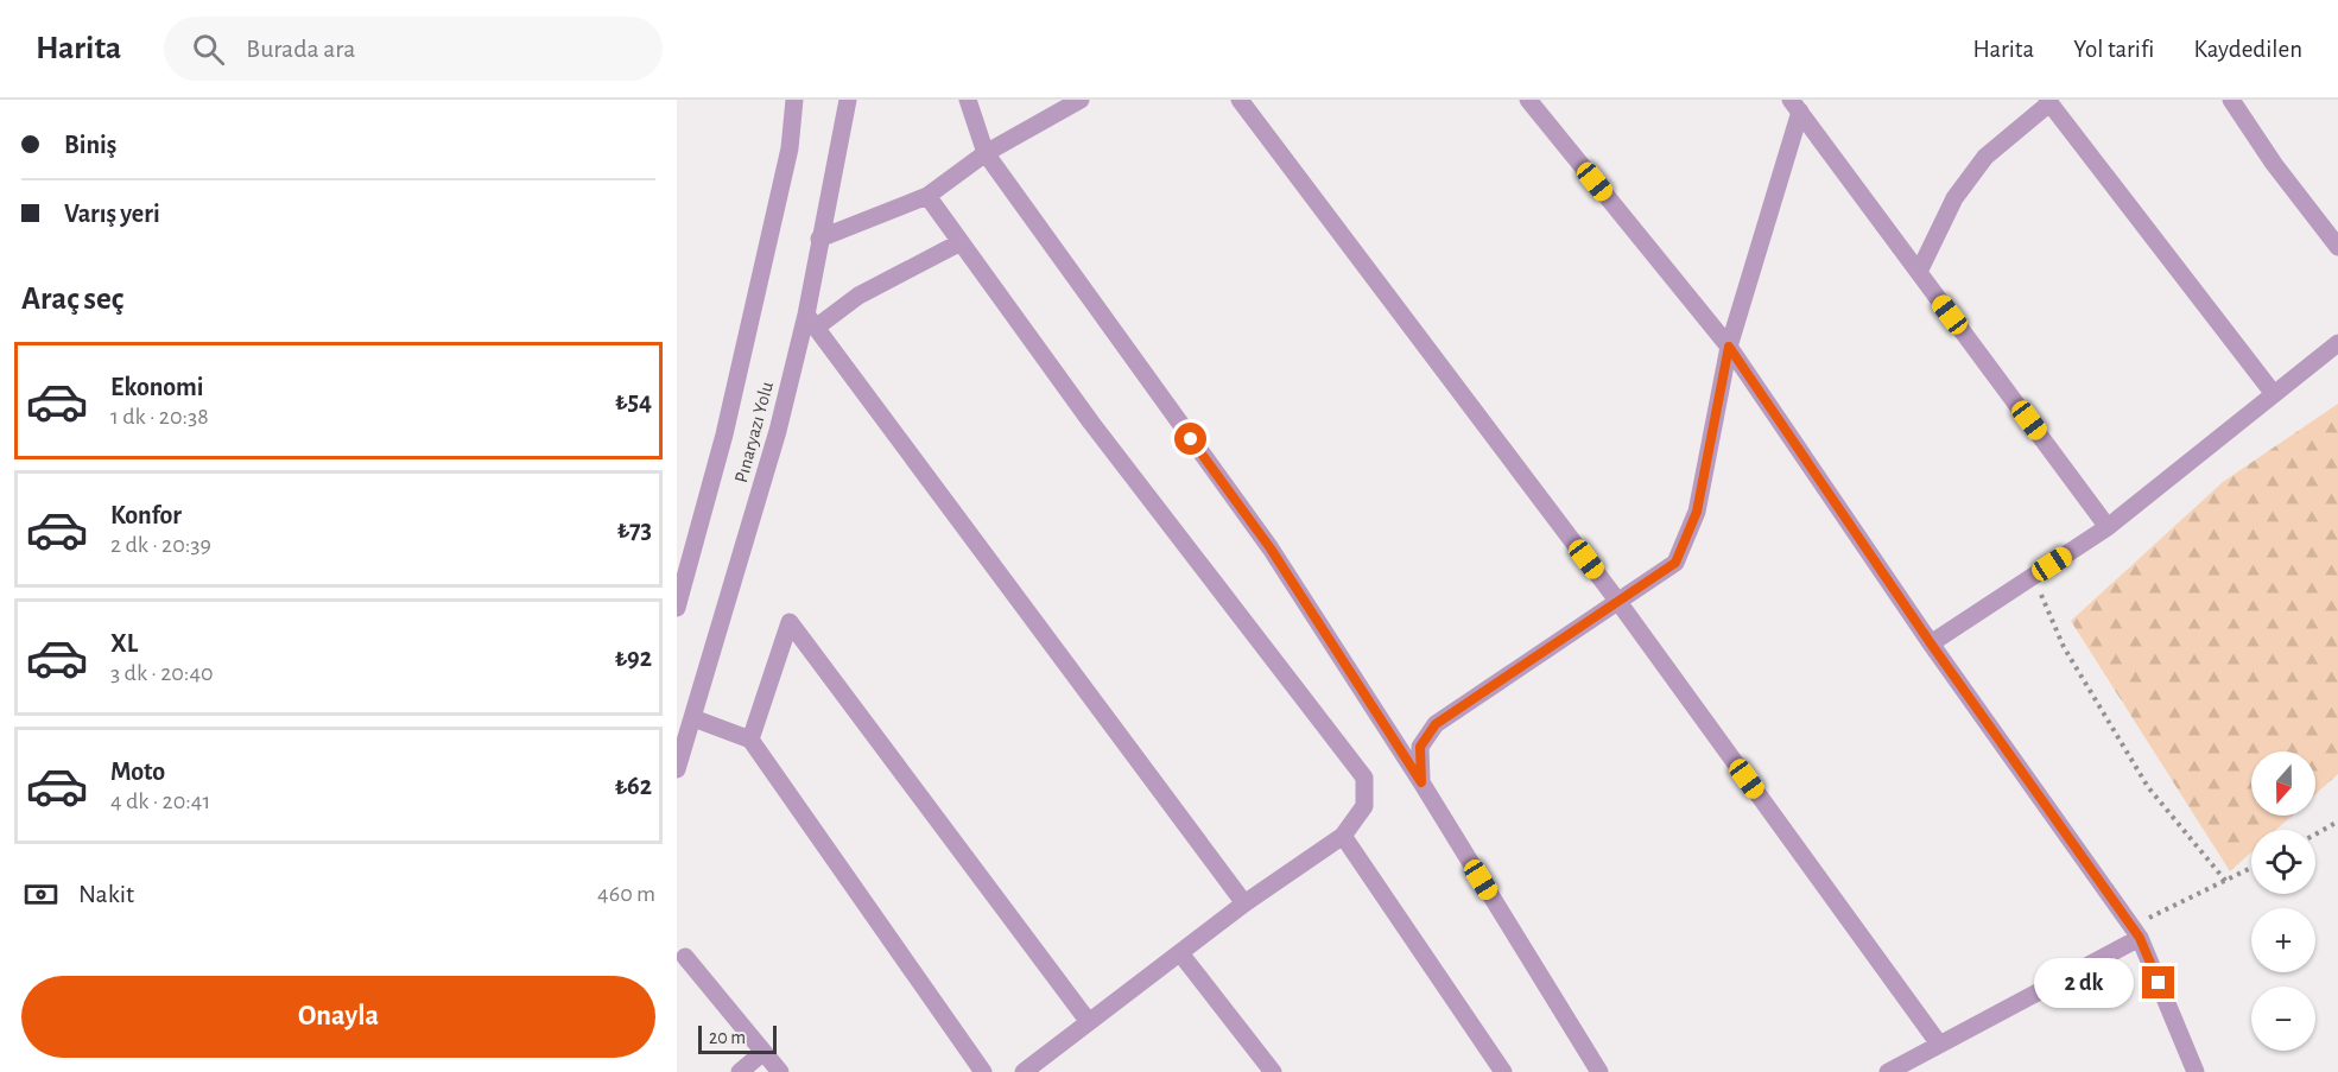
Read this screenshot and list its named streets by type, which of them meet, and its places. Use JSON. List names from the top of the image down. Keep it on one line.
{"streets":{"street":["Pınaryazı Yolu"]},"scale_bar":"20 m","north":"bottom","page":{"header":"Harita","search":"Burada ara","nav":["Harita","Yol tarifi","Kaydedilen"],"banner":["Biniş","Varış yeri"],"heading":"Araç seç","list":[{"name":"Ekonomi","note":"1 dk · 20:38","value":"₺54"},{"name":"Konfor","note":"2 dk · 20:39","value":"₺73"},{"name":"XL","note":"3 dk · 20:40","value":"₺92"},{"name":"Moto","note":"4 dk · 20:41","value":"₺62"}],"map_buttons":["+","−"],"pay":["Nakit","460 m"],"bubble":"2 dk","buttons":"Onayla","scale":"20 m"}}
